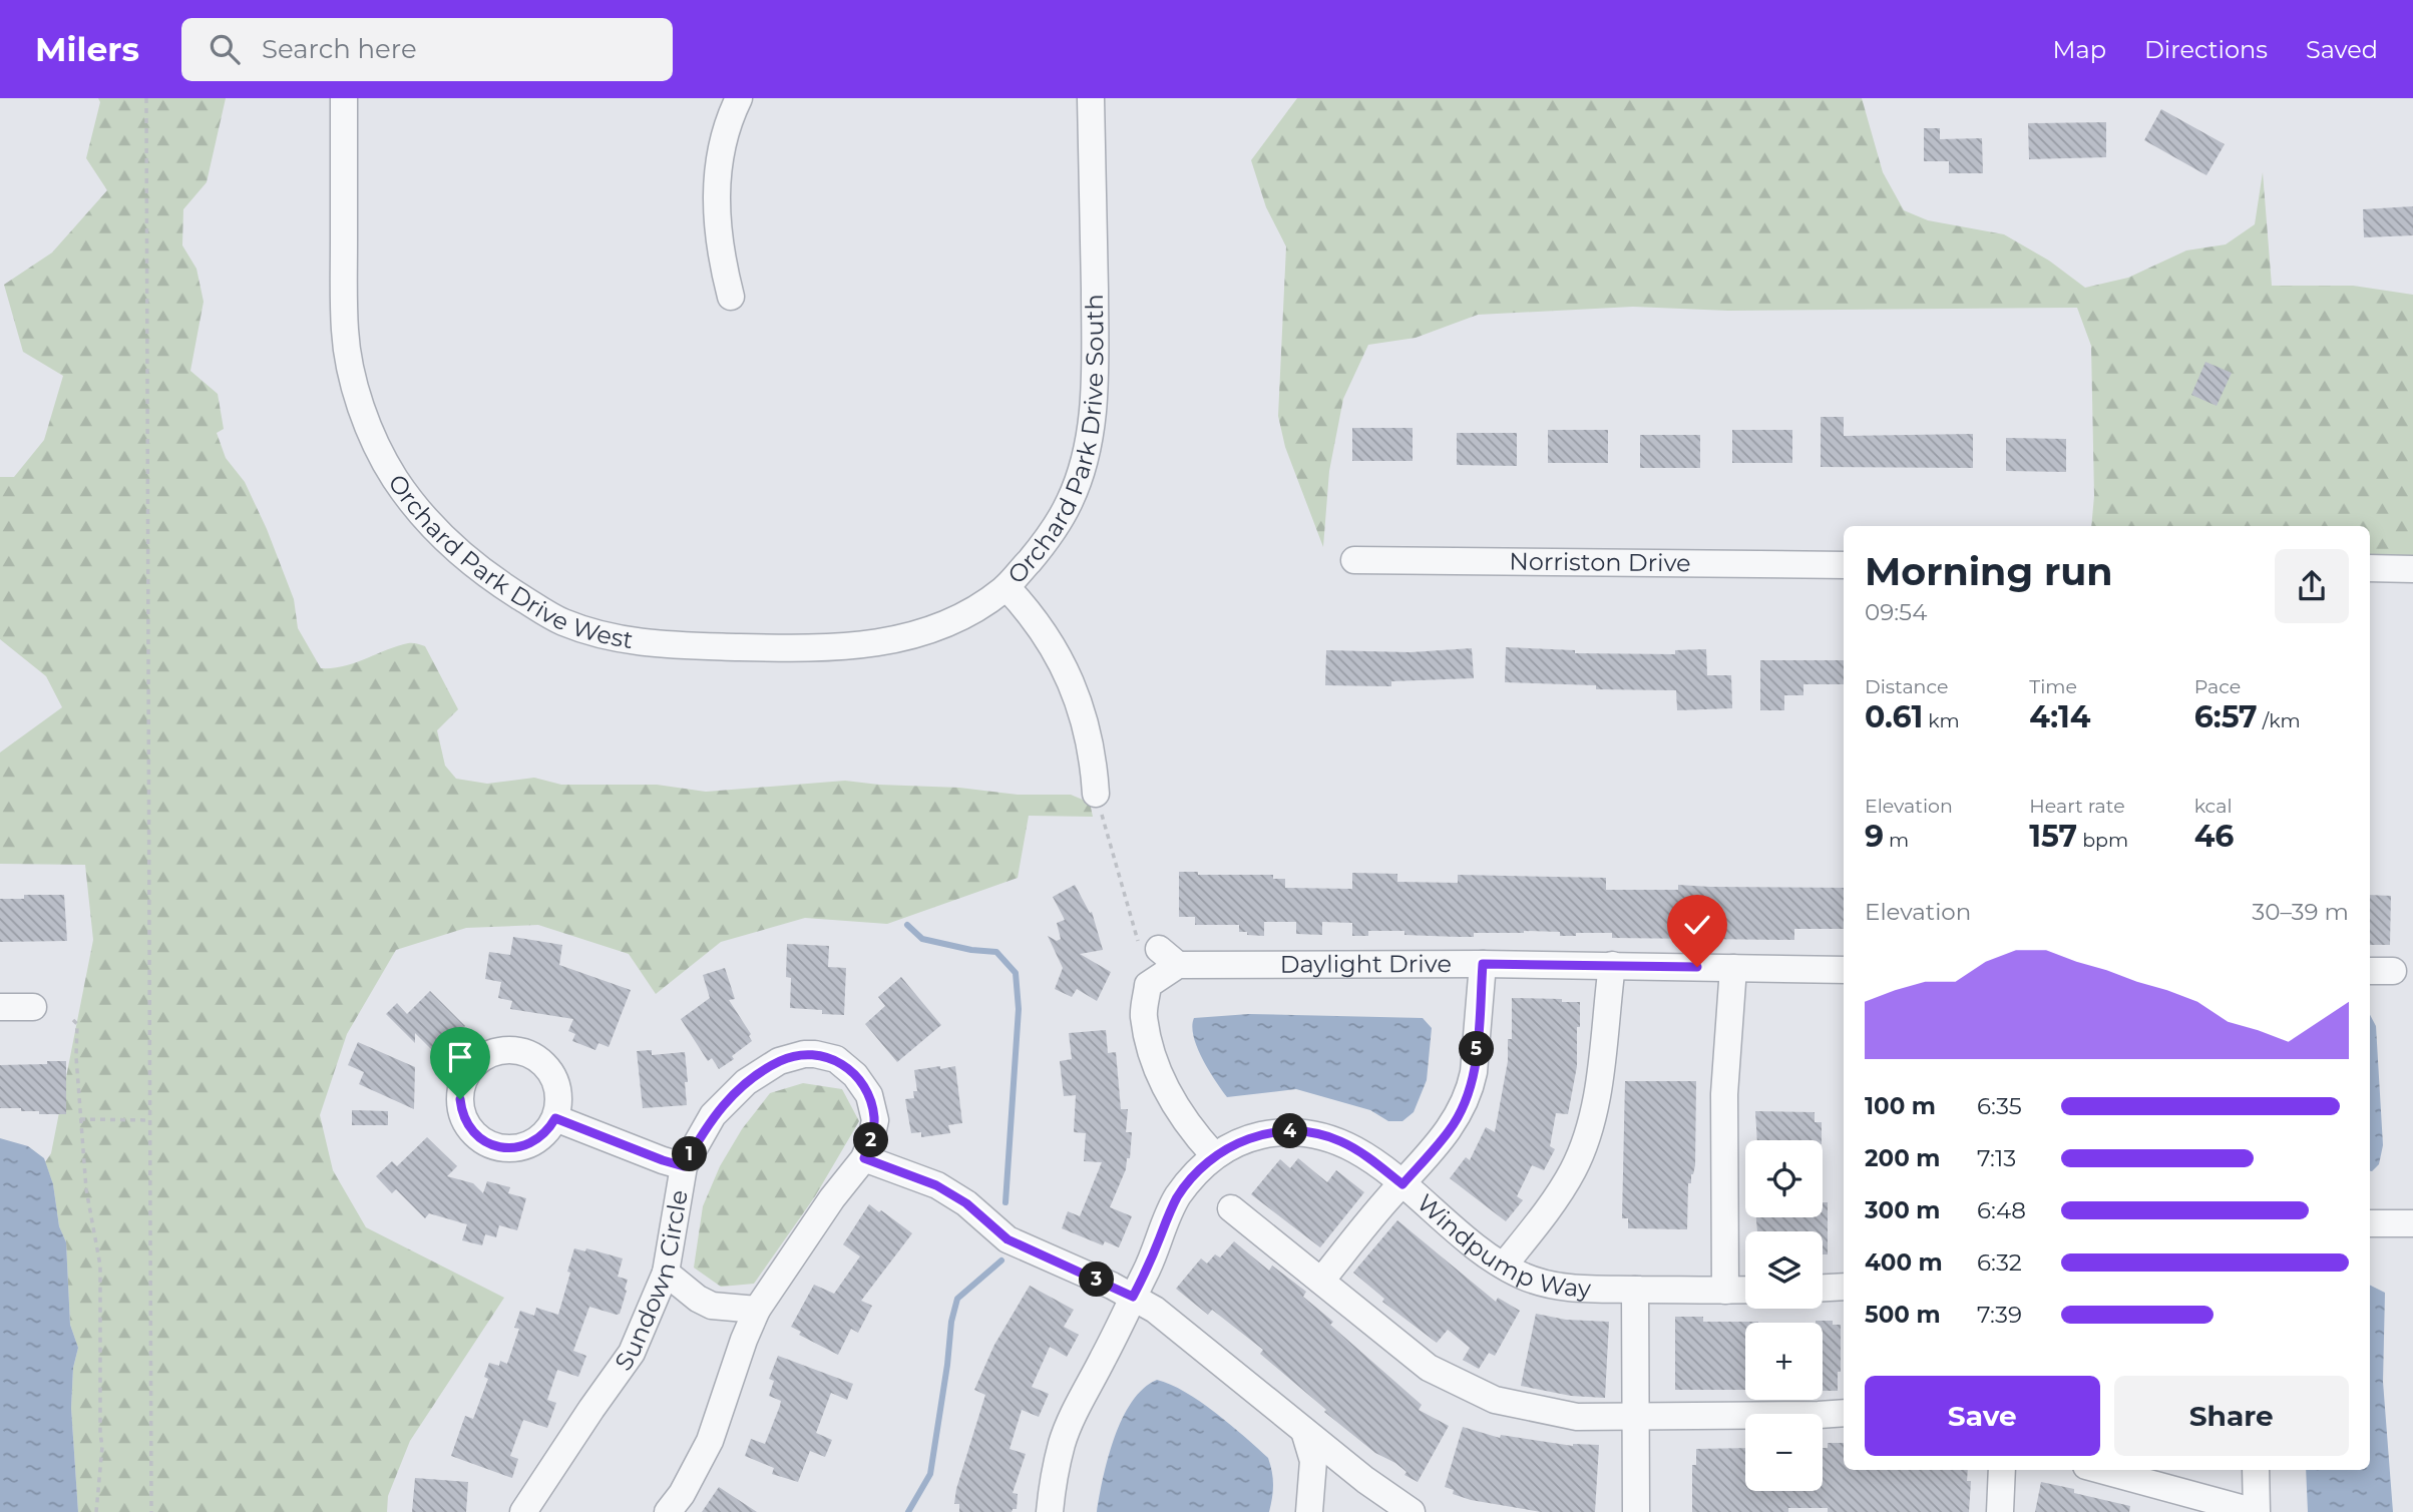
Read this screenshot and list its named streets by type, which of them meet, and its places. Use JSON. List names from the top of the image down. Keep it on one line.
{"streets":{"street":["Orchard Park Drive South","Orchard Park Drive West","Norriston Drive","Daylight Drive","Windpump Way","Sundown Circle"]},"crossings":[["Orchard Park Drive South","Orchard Park Drive West"]],"page":{"header":"Milers","search":"Search here","nav":["Map","Directions","Saved"],"heading":["Morning run","09:54"],"stats":[["Distance","0.61 km"],["Time","4:14"],["Pace","6:57 /km"],["Elevation","9 m"],["Heart rate","157 bpm"],["kcal","46"]],"chart":["Elevation","30–39 m"],"pins":["5","4","2","1","3"],"list":[{"name":"100 m","note":"6:35"},{"name":"200 m","note":"7:13"},{"name":"300 m","note":"6:48"},{"name":"400 m","note":"6:32"},{"name":"500 m","note":"7:39"}],"map_buttons":["+","−"],"buttons":["Save","Share"]}}
